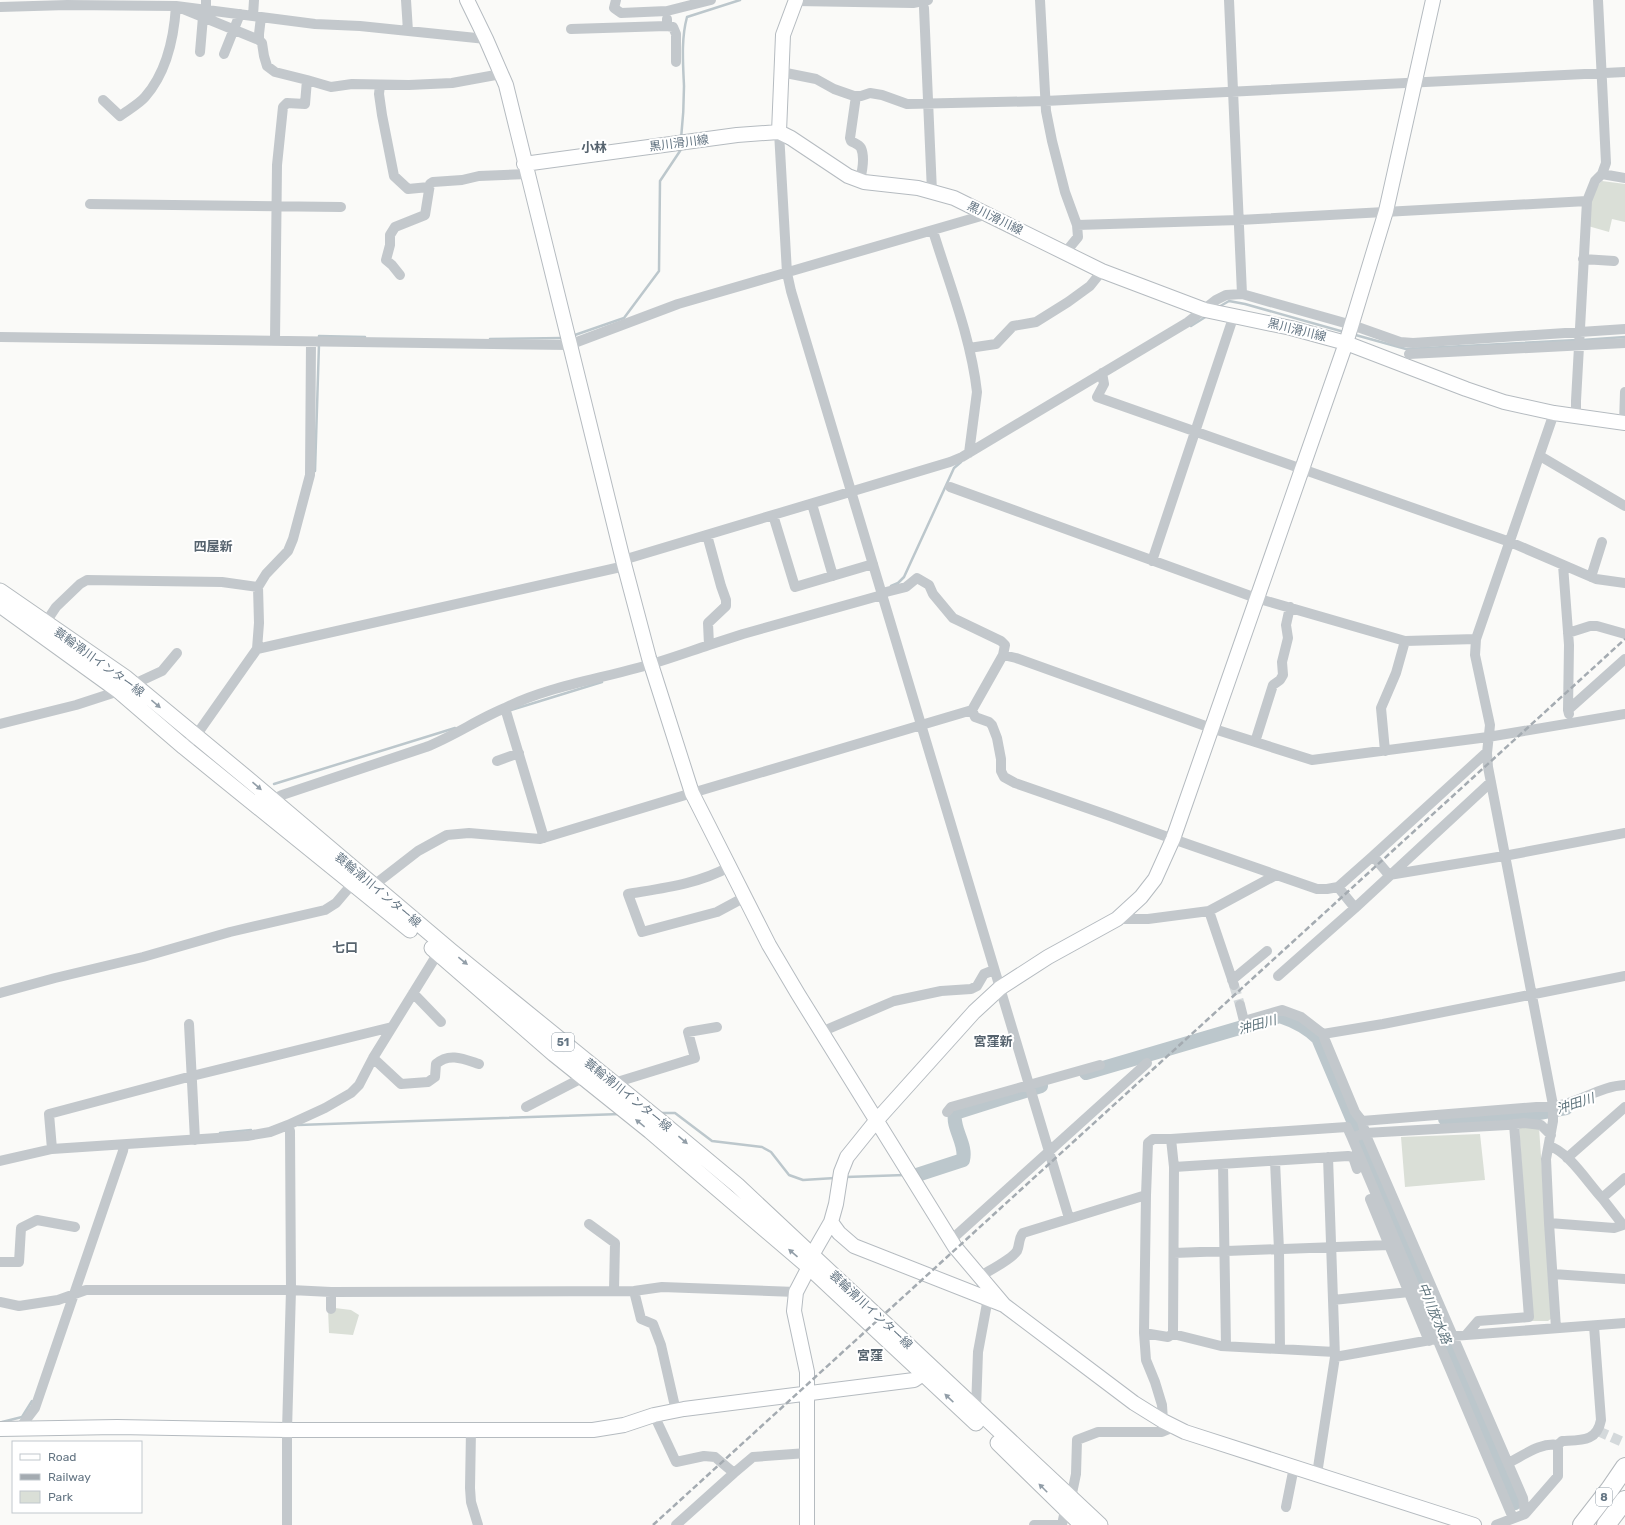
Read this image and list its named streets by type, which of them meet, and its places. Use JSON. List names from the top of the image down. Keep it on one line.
{"streets":{"highway":["8"],"main road":["蓑輪滑川インター線","51"],"street":["黒川滑川線"]},"districts":["小林","四屋新","七口","宮窪新","宮窪"],"water":["沖田川","中川放水路"],"legend":["Road","Railway","Park"]}
